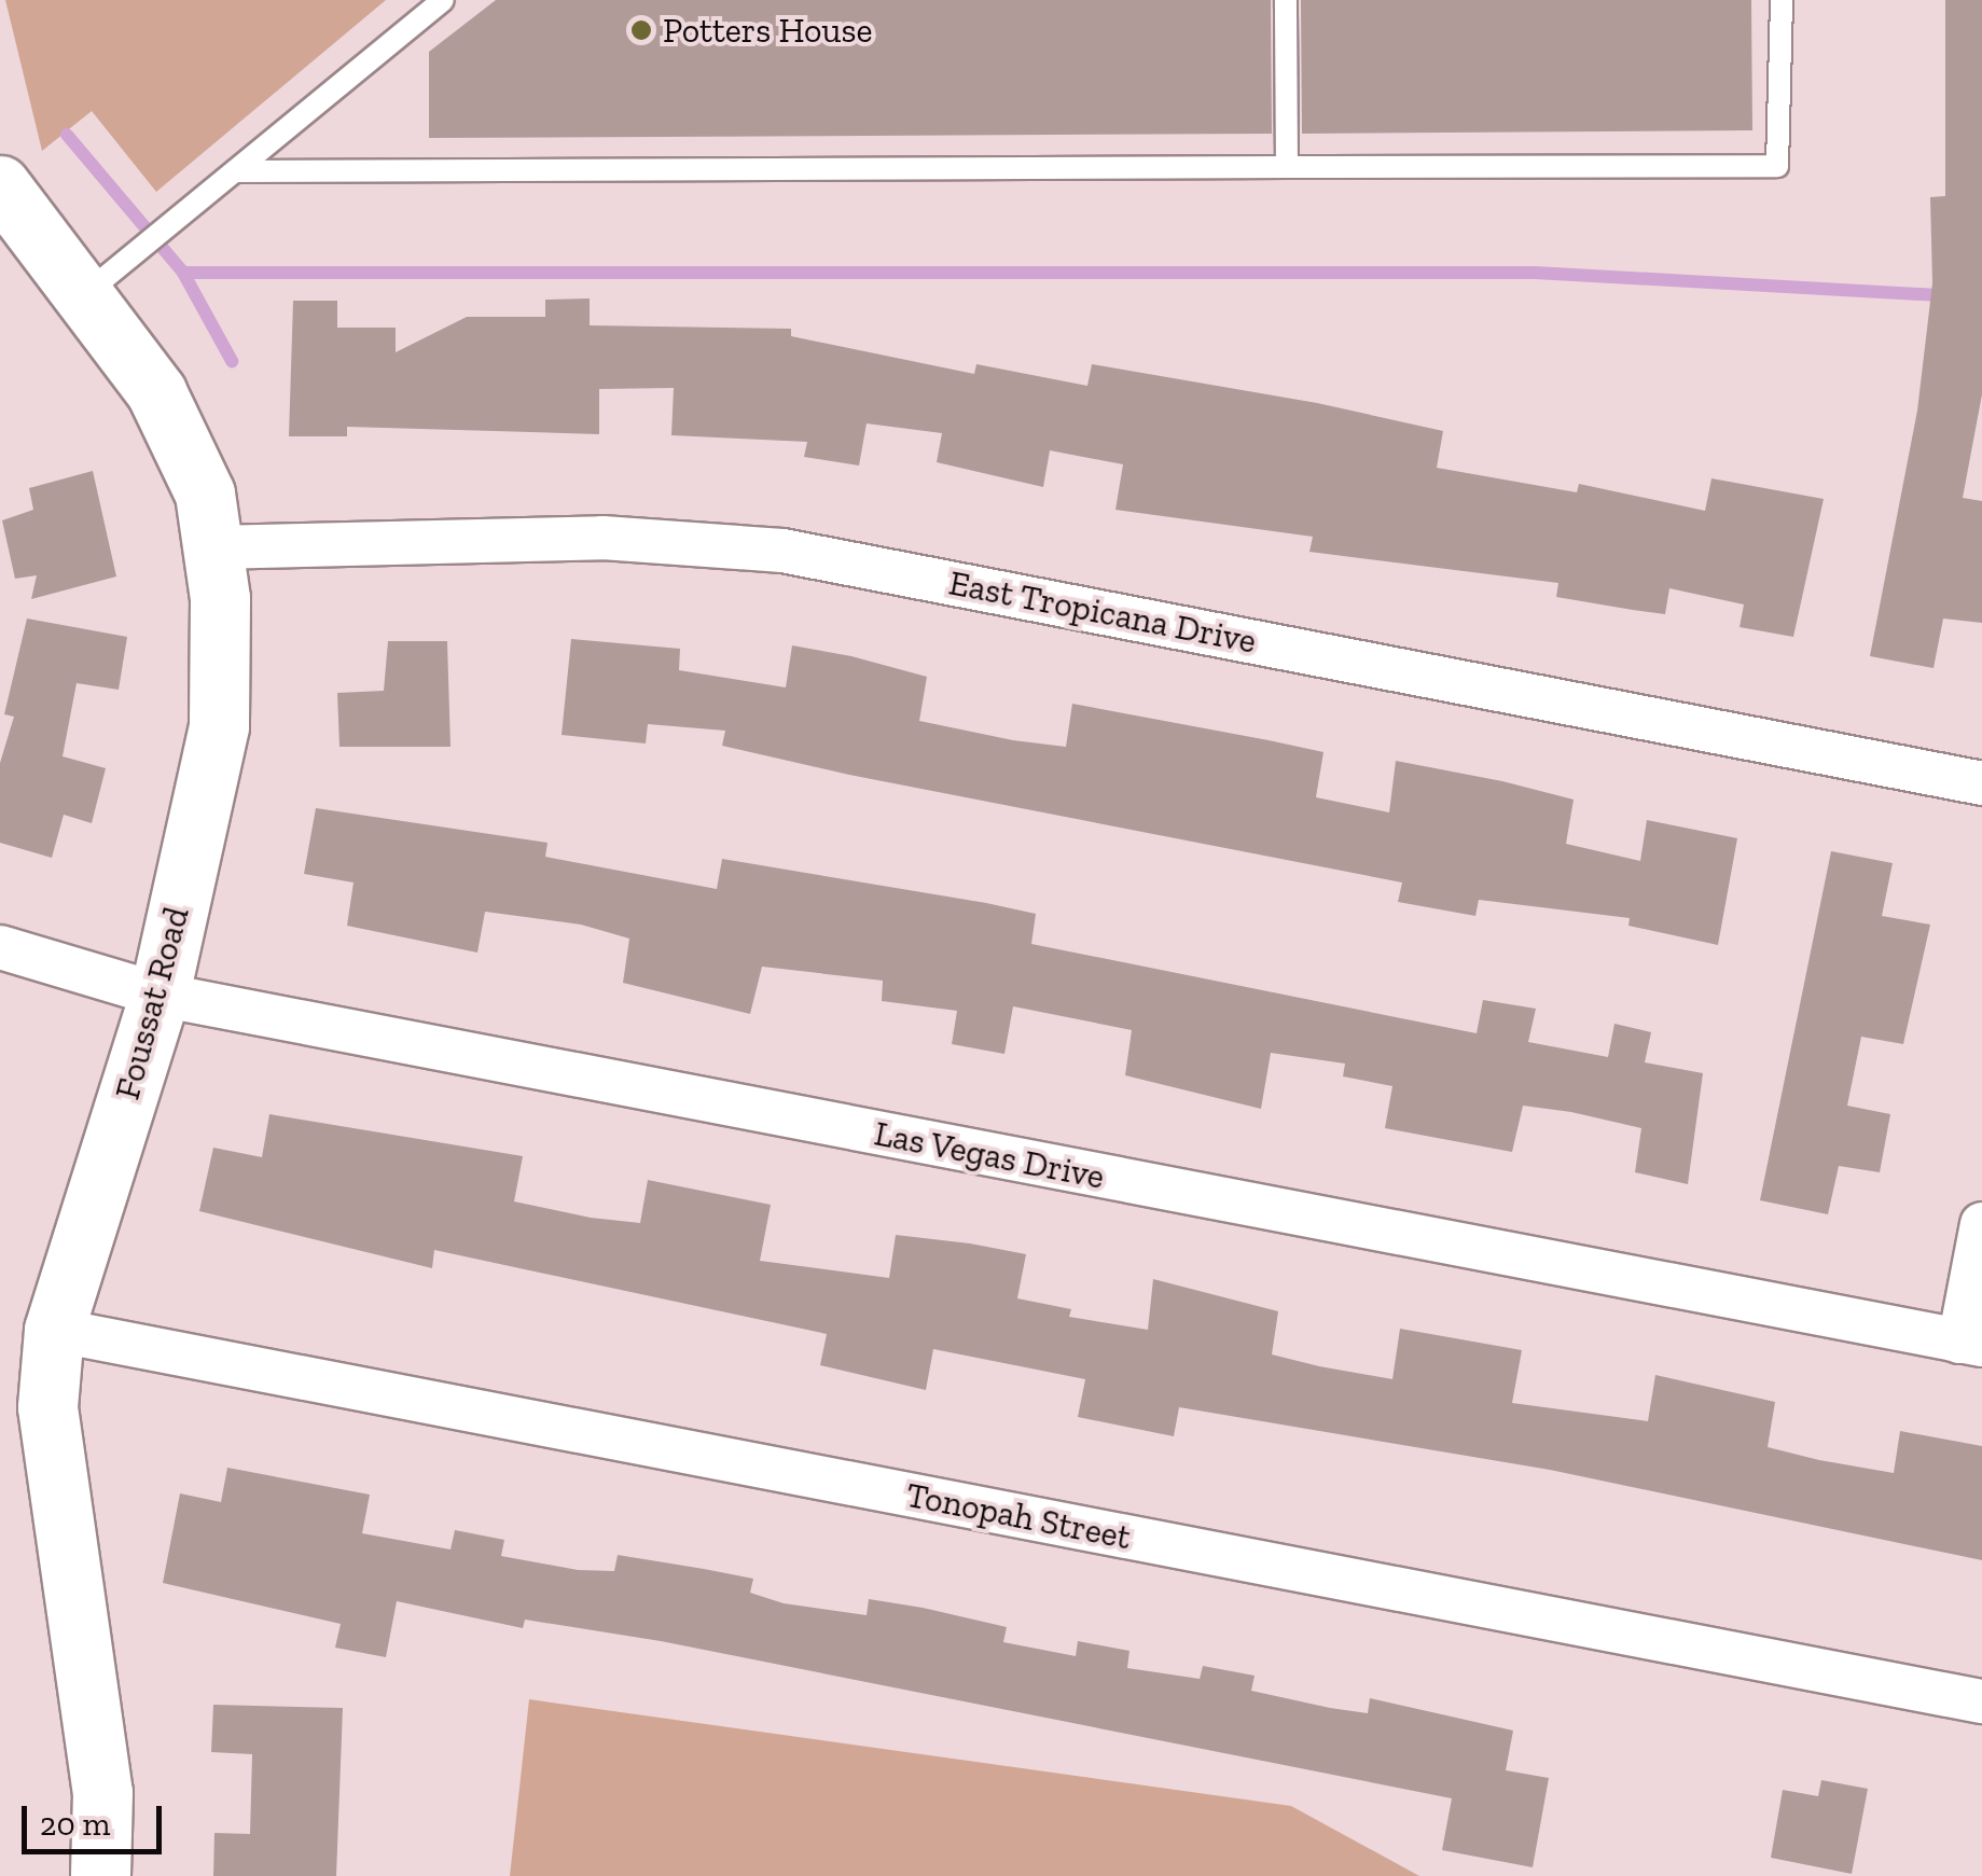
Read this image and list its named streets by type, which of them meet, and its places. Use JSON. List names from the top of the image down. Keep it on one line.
{"streets":{"main road":["Foussat Road"],"street":["East Tropicana Drive","Las Vegas Drive","Tonopah Street"]},"crossings":[["East Tropicana Drive","Foussat Road"],["Foussat Road","Las Vegas Drive"],["Foussat Road","Tonopah Street"]],"places":["Potters House"],"scale_bar":"20 m"}
